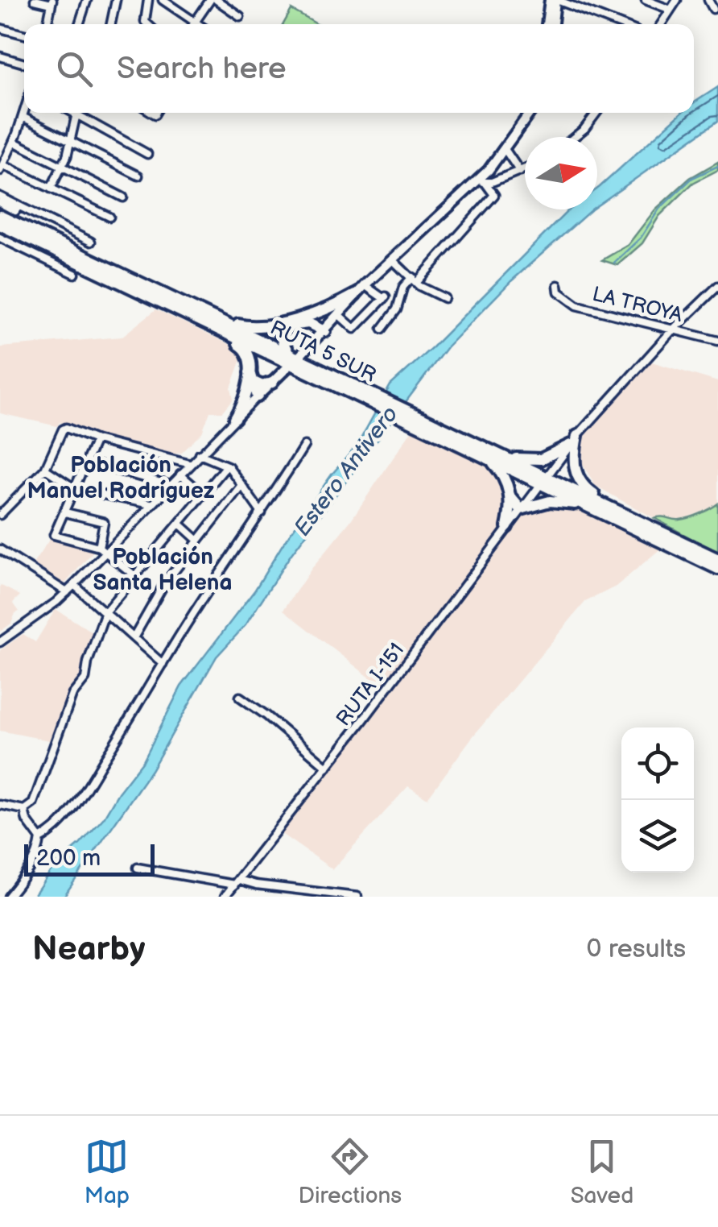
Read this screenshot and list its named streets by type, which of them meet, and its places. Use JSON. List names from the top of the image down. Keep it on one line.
{"streets":{"highway":["RUTA 5 SUR"],"street":["LA TROYA","RUTA I-151"]},"districts":["Población Manuel Rodríguez","Población Santa Helena"],"water":["Estero Antivero"],"scale_bar":"200 m","north":"right","page":{"search":"Search here","scale":"200 m","heading":["Nearby","0 results"],"nav":["Map","Directions","Saved"]}}
